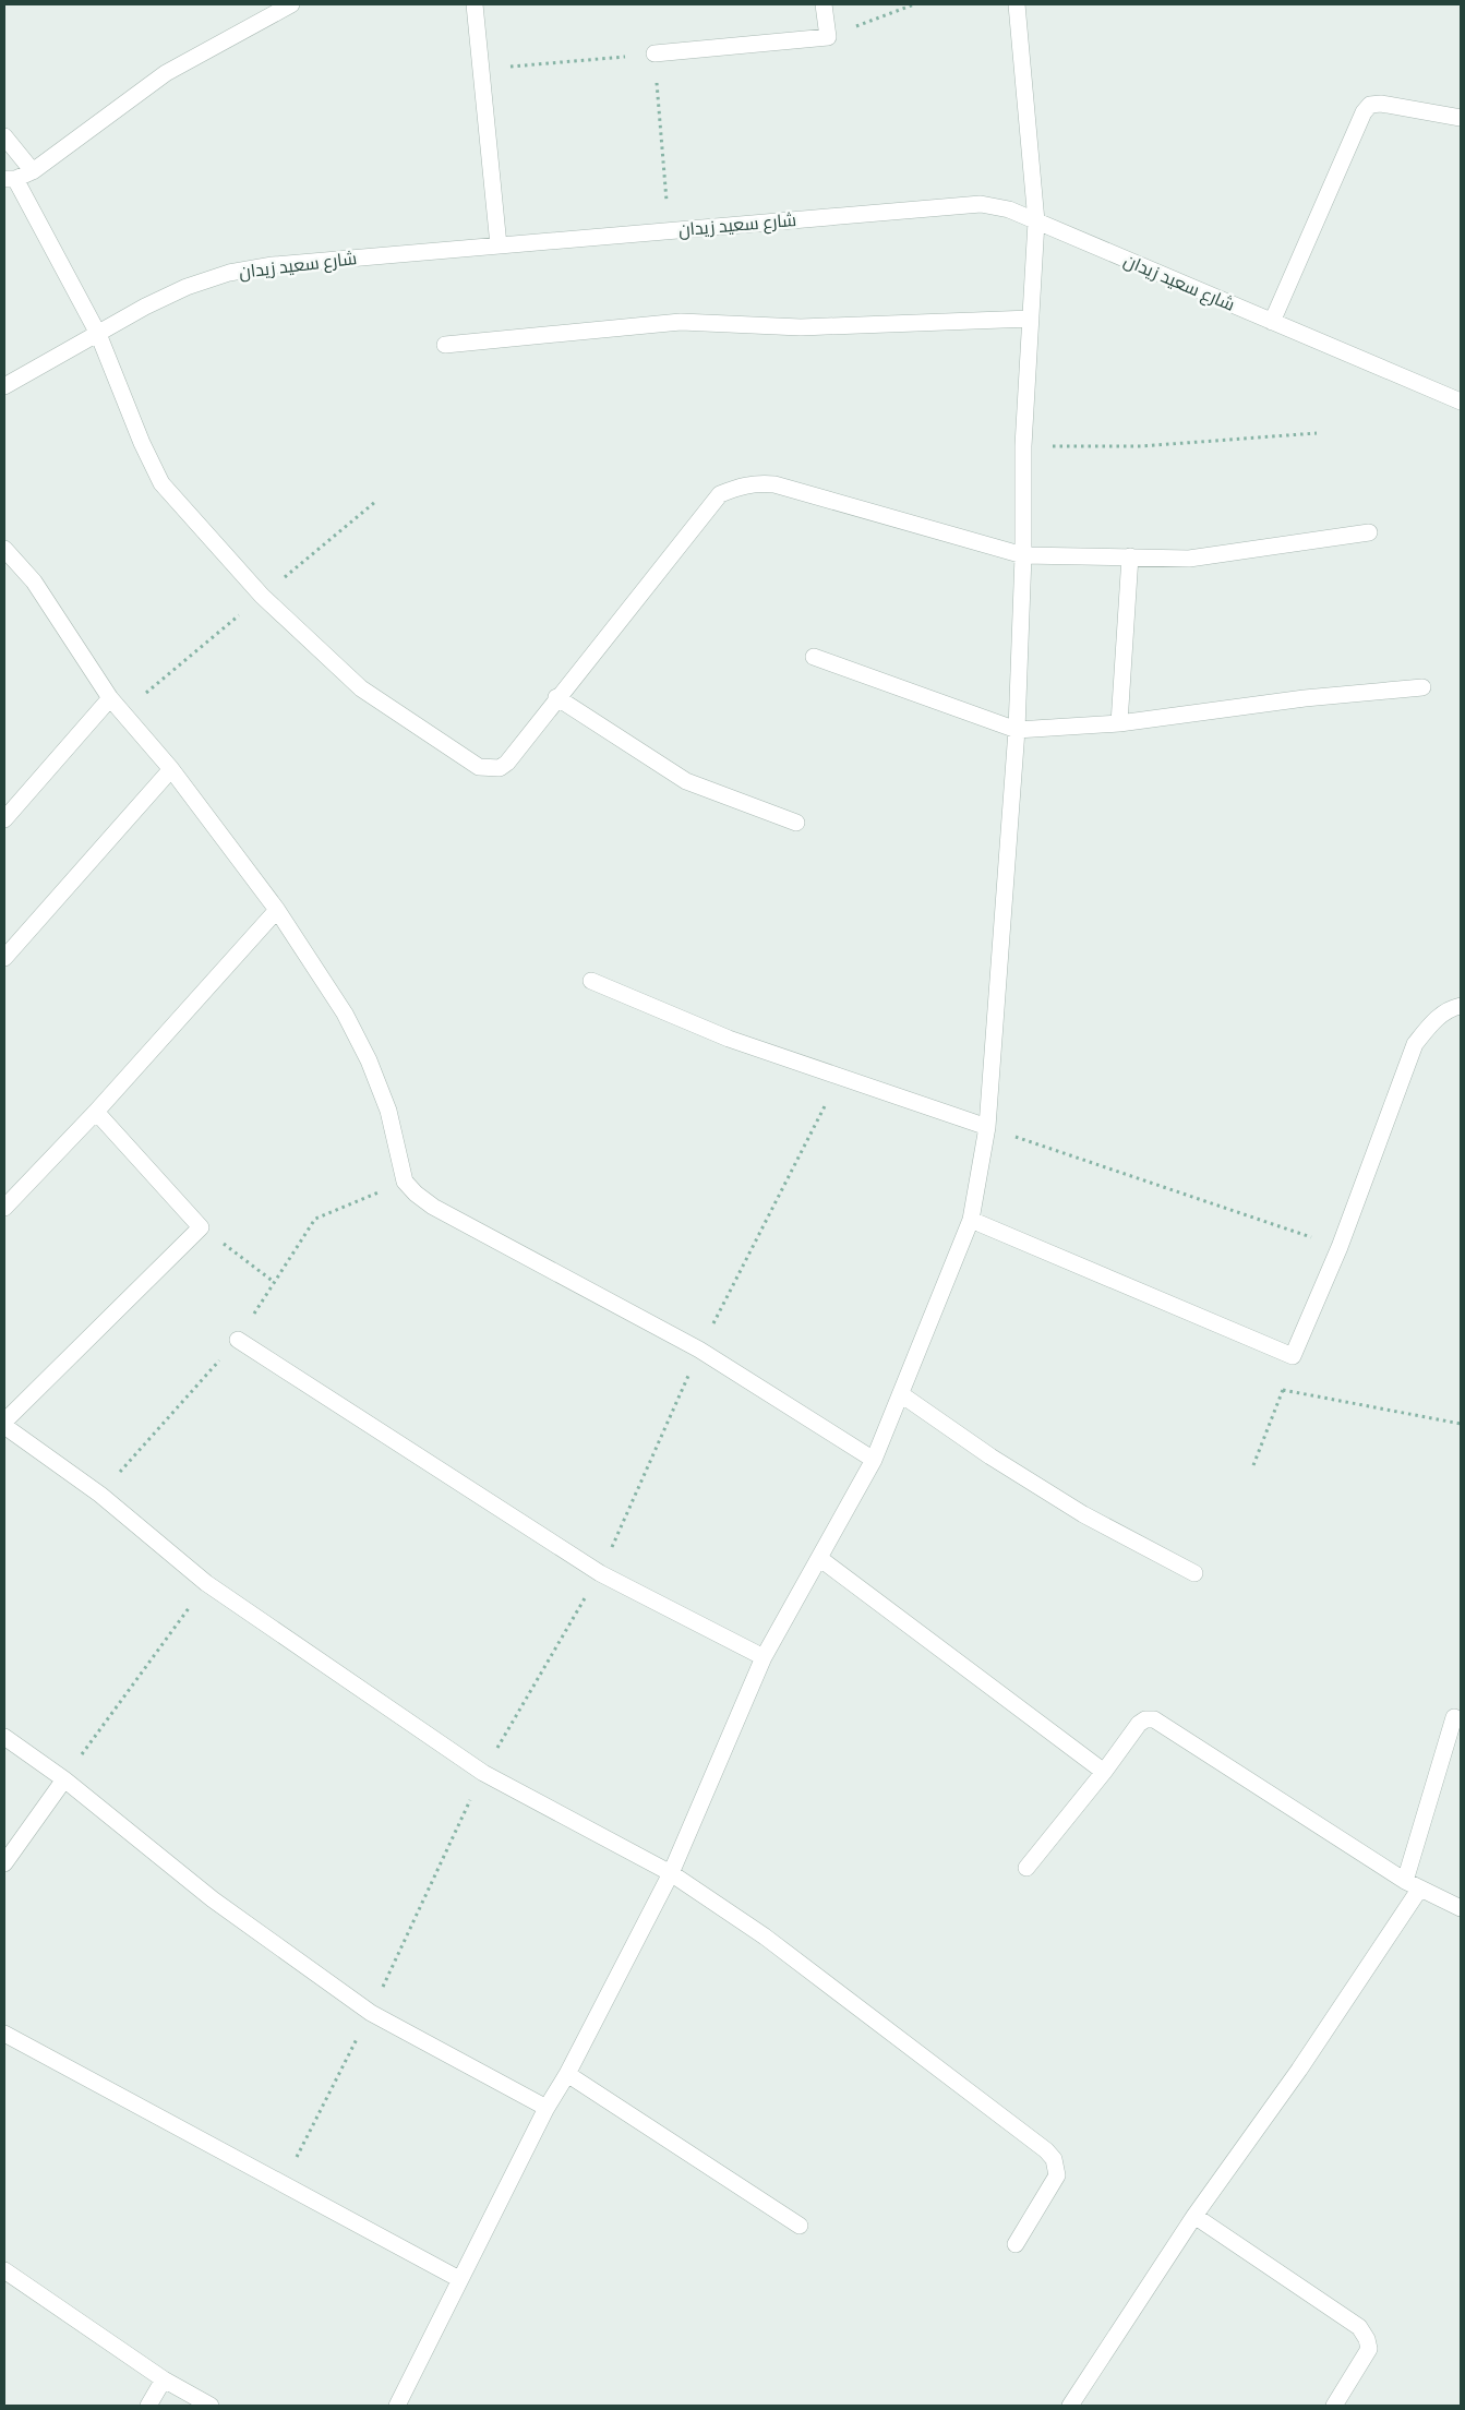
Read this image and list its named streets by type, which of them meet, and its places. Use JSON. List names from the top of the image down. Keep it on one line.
{"streets":{"street":["شارع سعيد زيدان"]}}
